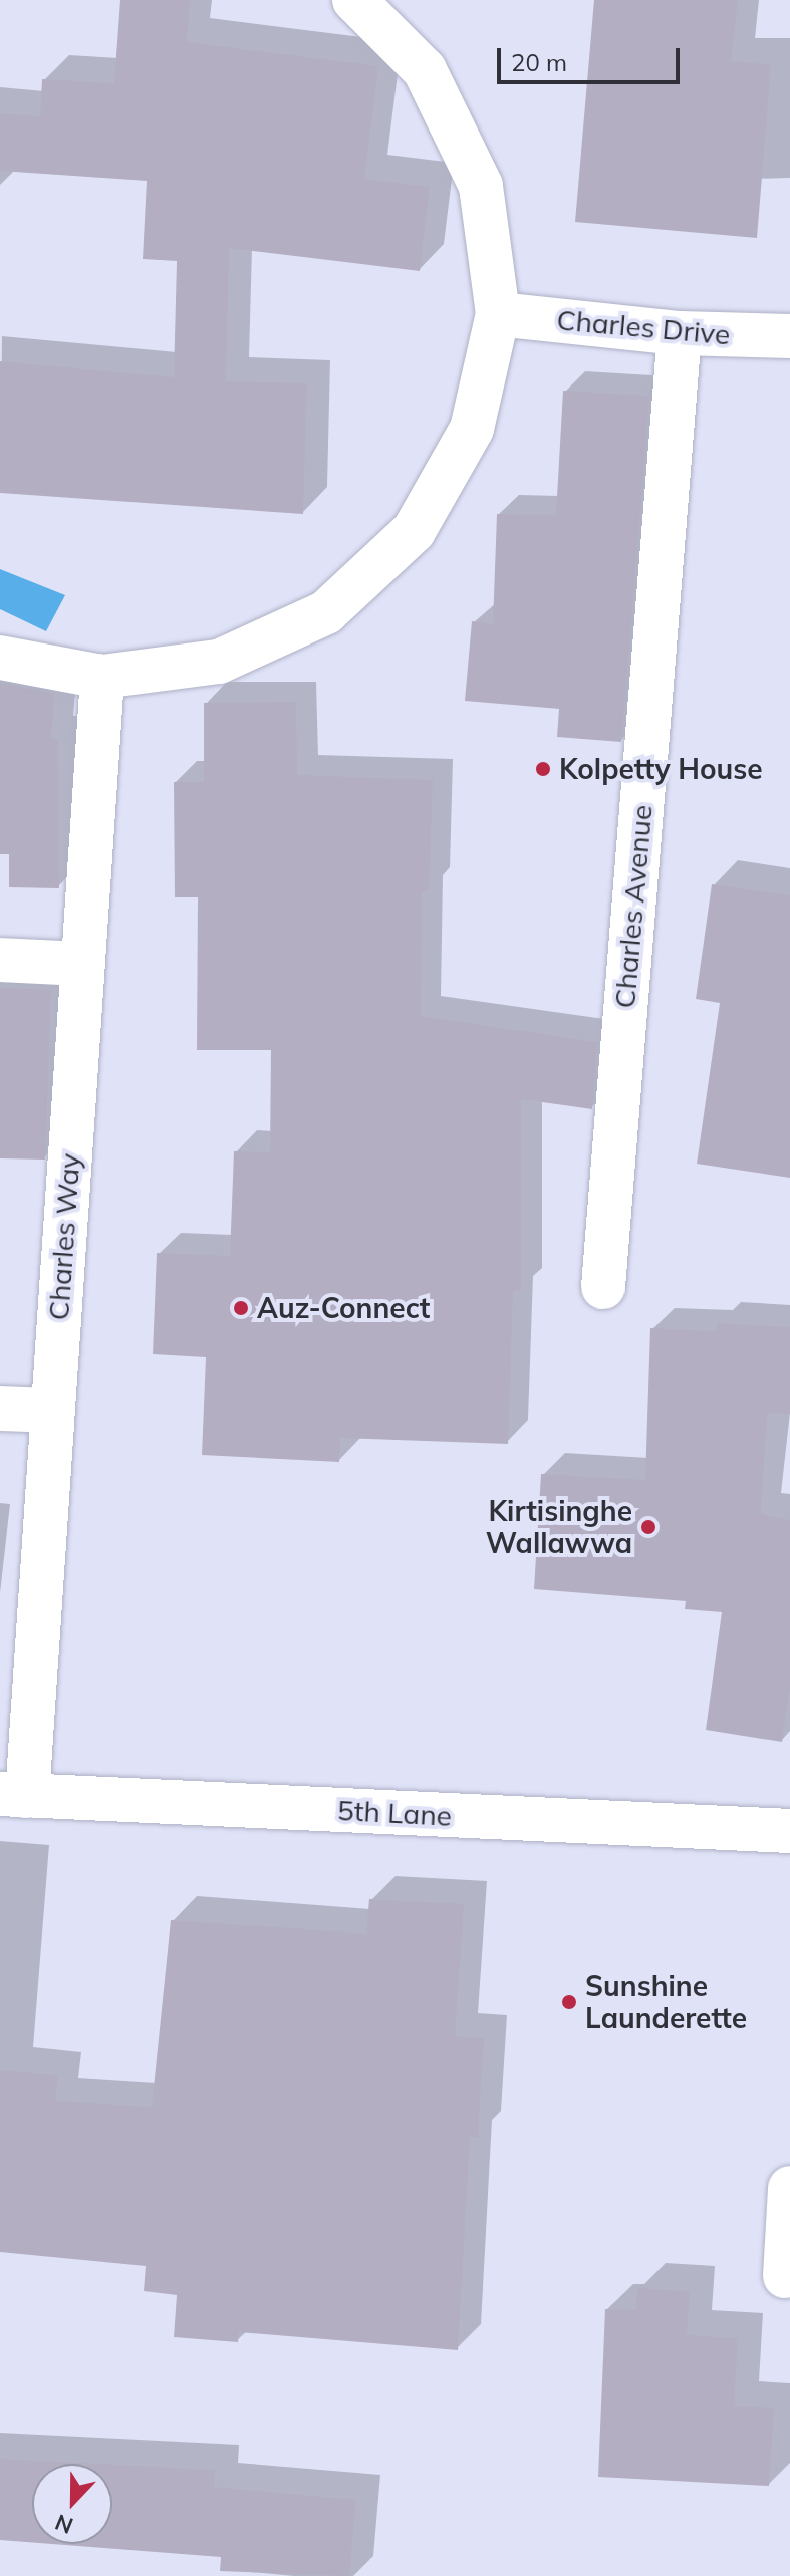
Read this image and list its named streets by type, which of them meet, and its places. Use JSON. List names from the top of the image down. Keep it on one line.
{"streets":{"street":["Charles Drive","Charles Avenue","Charles Way","5th Lane"]},"crossings":[["Charles Drive","Charles Avenue"],["Charles Way","5th Lane"]],"places":["Kolpetty House","Auz-Connect","Kirtisinghe Wallawwa","Sunshine Launderette"],"scale_bar":"20 m","north":"bottom"}
